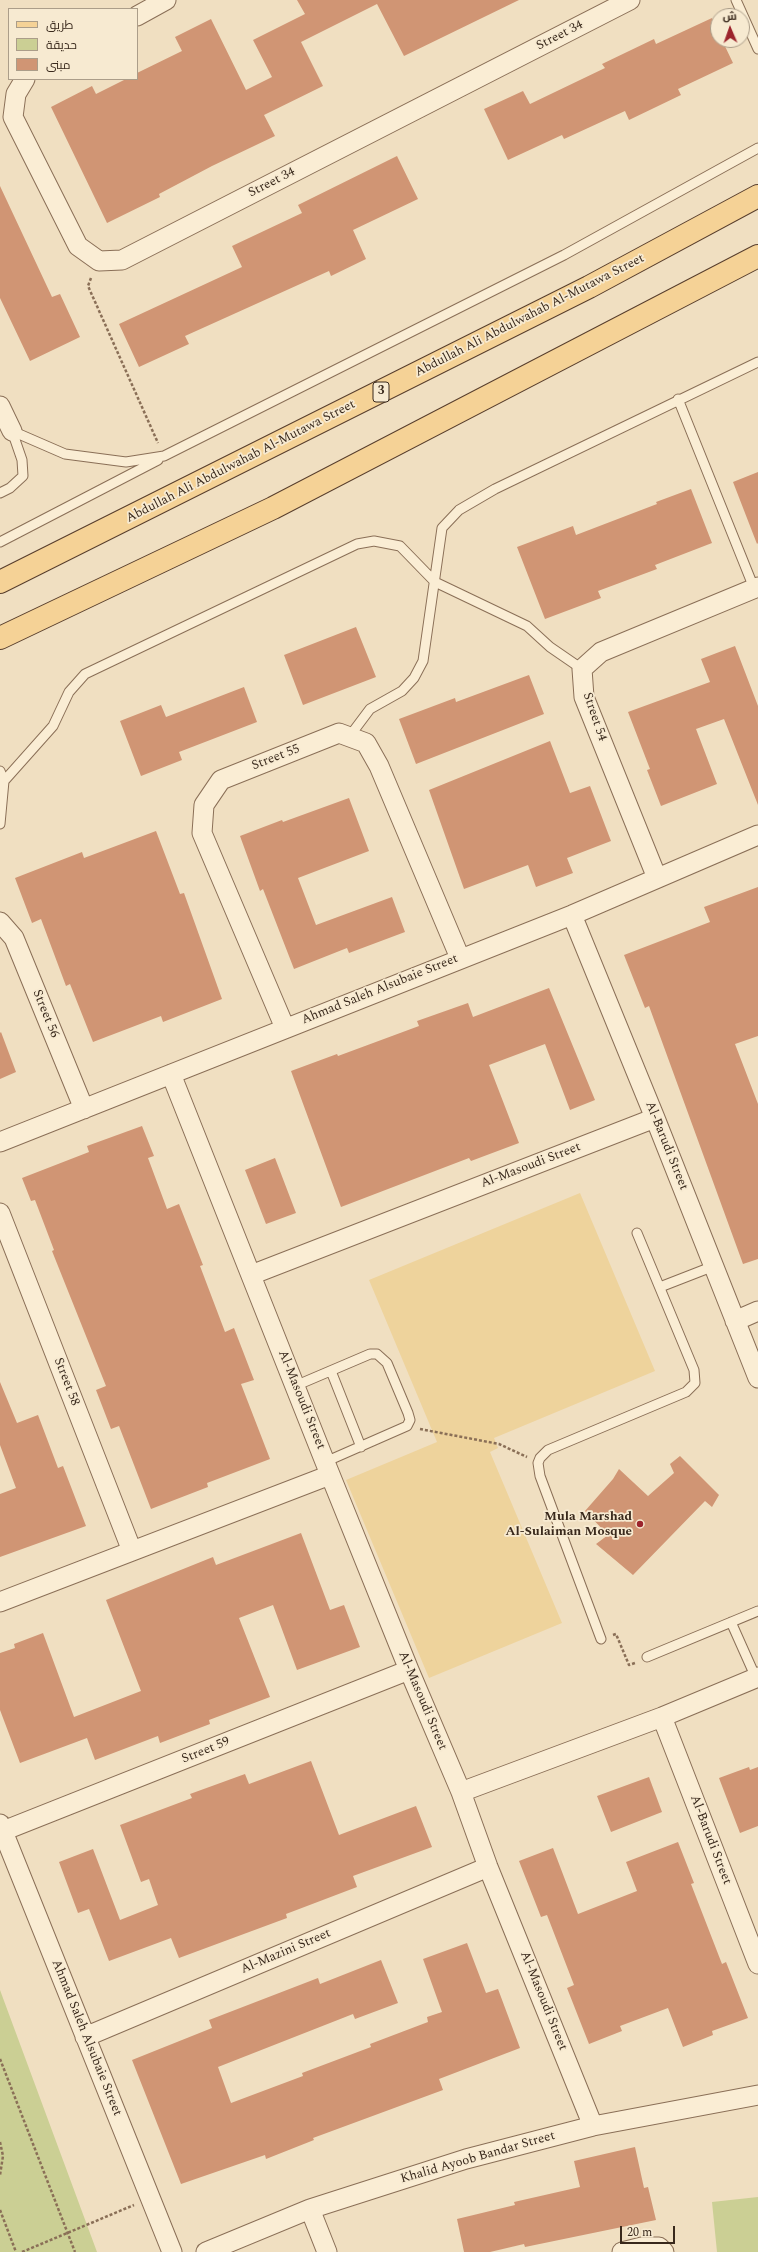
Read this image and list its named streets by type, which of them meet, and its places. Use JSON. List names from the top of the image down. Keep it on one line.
{"streets":{"main road":["Abdullah Ali Abdulwahab Al-Mutawa Street","3"],"street":["Street 34","Street 54","Street 55","Ahmad Saleh Alsubaie Street","Street 56","Al-Barudi Street","Al-Masoudi Street","Street 58","Street 59","Al-Mazini Street","Khalid Ayoob Bandar Street"]},"crossings":[["Street 54","Ahmad Saleh Alsubaie Street"],["Street 55","Ahmad Saleh Alsubaie Street"],["Ahmad Saleh Alsubaie Street","Street 56"],["Ahmad Saleh Alsubaie Street","Al-Barudi Street"],["Ahmad Saleh Alsubaie Street","Al-Masoudi Street"],["Ahmad Saleh Alsubaie Street","Street 59"],["Ahmad Saleh Alsubaie Street","Al-Mazini Street"],["Al-Barudi Street","Al-Masoudi Street"],["Al-Masoudi Street","Street 59"],["Al-Masoudi Street","Al-Mazini Street"],["Al-Masoudi Street","Khalid Ayoob Bandar Street"]],"places":["Mula Marshad Al-Sulaiman Mosque"],"legend":["طريق","حديقة","مبنى"],"scale_bar":"20 m","north":"top"}
